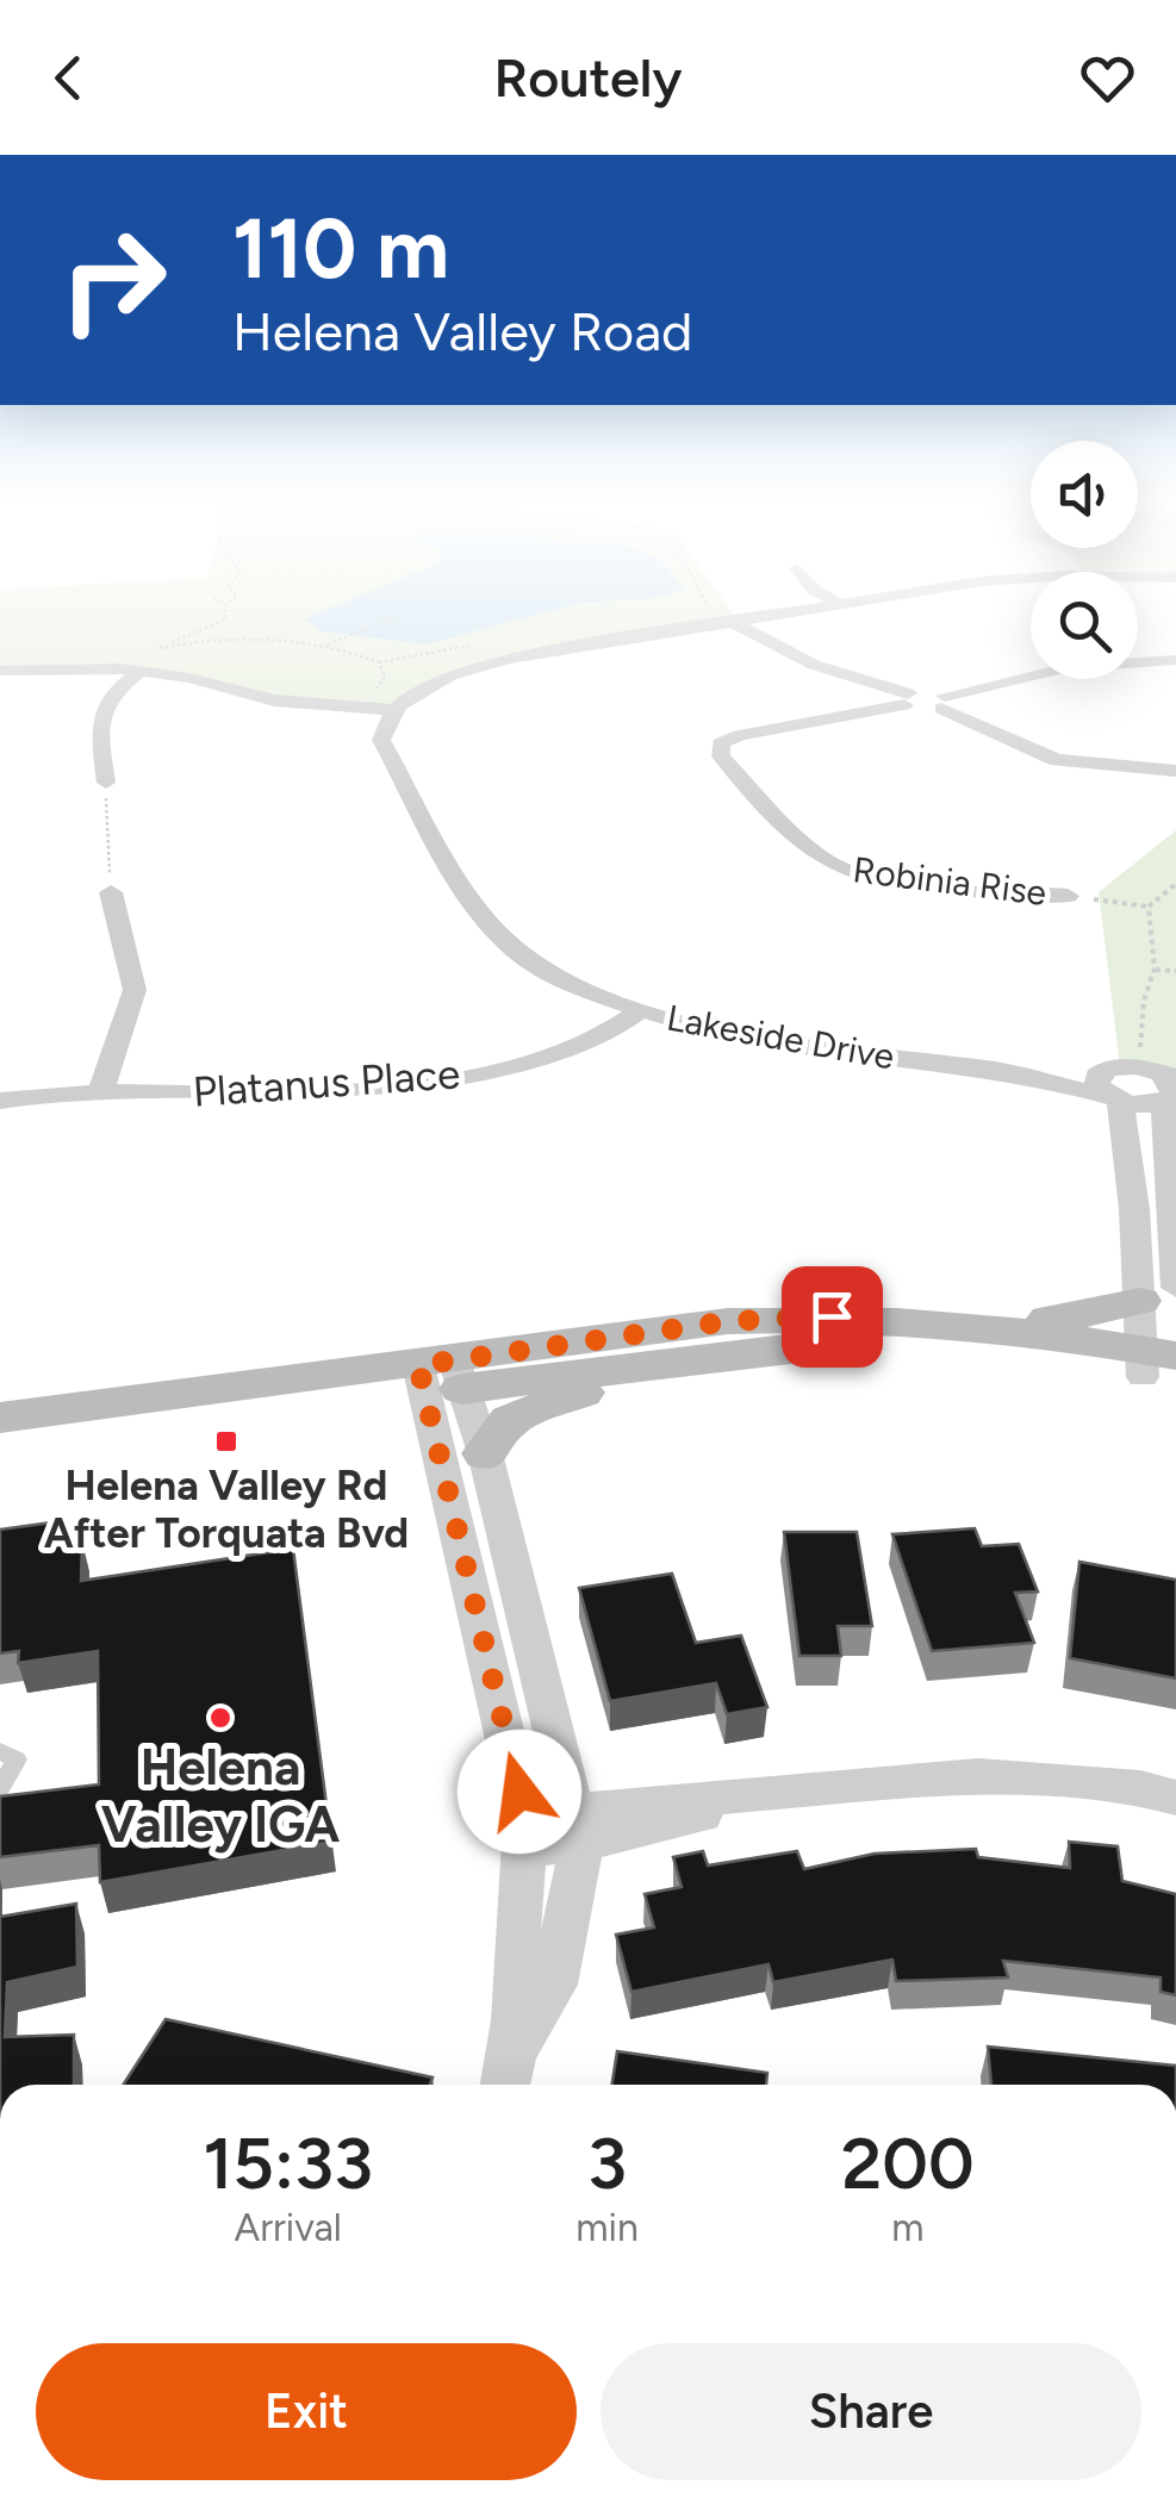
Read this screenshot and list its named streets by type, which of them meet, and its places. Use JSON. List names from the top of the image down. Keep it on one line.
{"streets":{"street":["Robinia Rise","Lakeside Drive","Platanus Place"]},"crossings":[["Lakeside Drive","Platanus Place"]],"places":{"transit":["Helena Valley Rd After Torquata Bvd"],"other":["Helena Valley IGA"]},"page":{"header":"Routely","turn":["110 m","Helena Valley Road"],"eta":["15:33","Arrival","3","min","200","m"],"buttons":["Exit","Share"]}}
